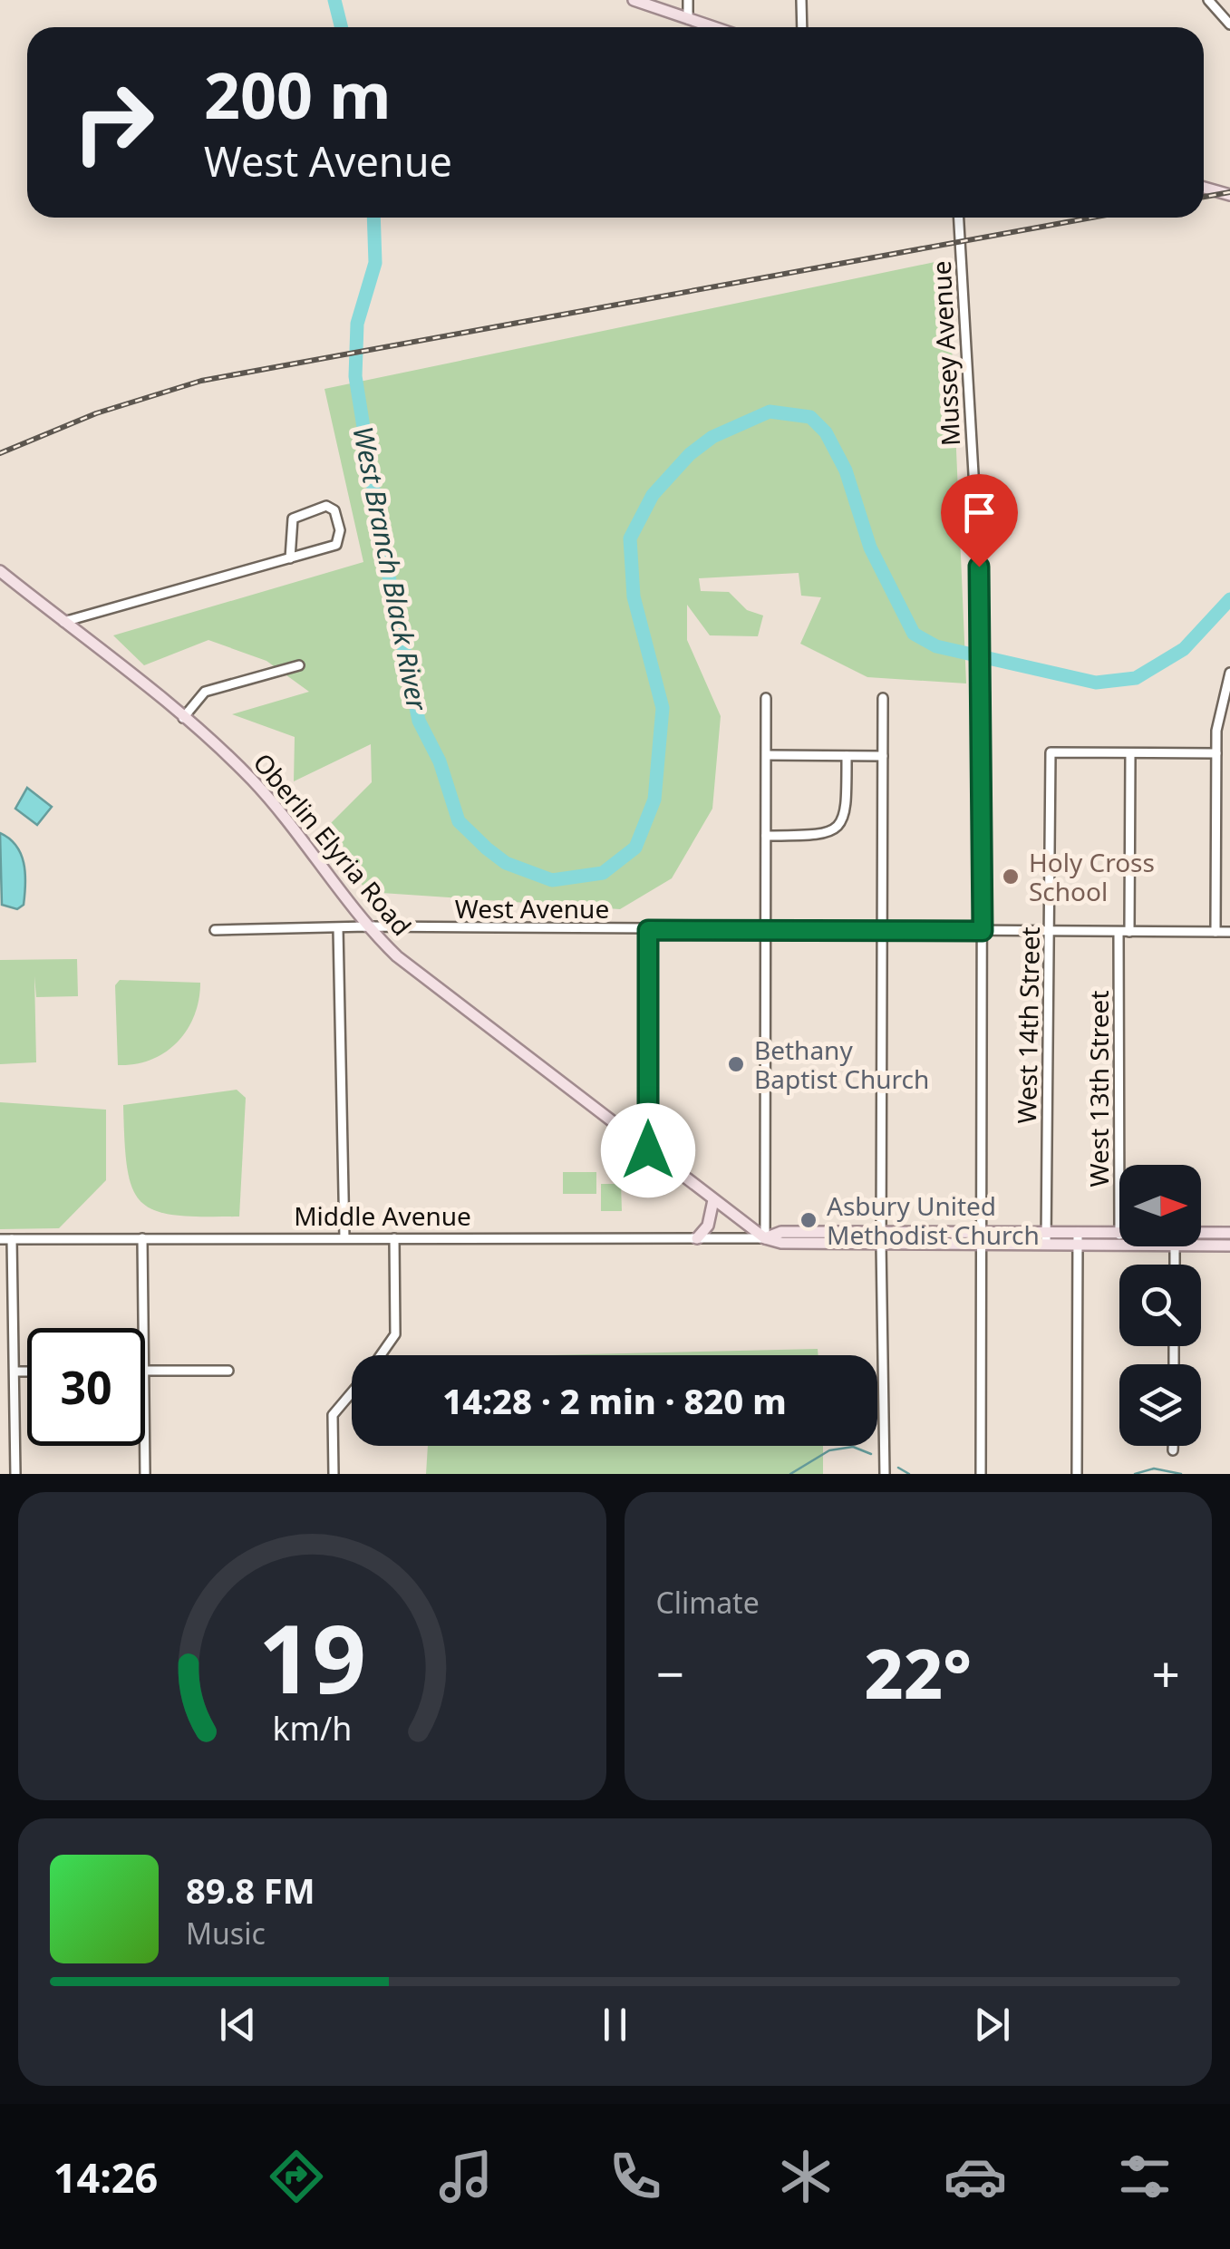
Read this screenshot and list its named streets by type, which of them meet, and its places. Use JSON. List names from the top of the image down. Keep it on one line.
{"streets":{"main road":["Oberlin Elyria Road","Middle Avenue"],"street":["Mussey Avenue","West Avenue","West 14th Street","West 13th Street"]},"crossings":[["Mussey Avenue","West Avenue"],["Mussey Avenue","Middle Avenue"],["Oberlin Elyria Road","West Avenue"],["Oberlin Elyria Road","Middle Avenue"],["West Avenue","West 14th Street"],["West Avenue","West 13th Street"],["West 14th Street","Middle Avenue"],["West 13th Street","Middle Avenue"]],"water":["West Branch Black River"],"places":["Holy Cross School","Bethany Baptist Church","Asbury United Methodist Church"],"north":"right","page":{"turn":["200 m","West Avenue"],"limit":"30","trip":"14:28 · 2 min · 820 m","tile":"Climate","heat":["−","22°","+"],"song":["89.8 FM","Music"],"tabs":"14:26","gauge":["19","km/h"]}}
